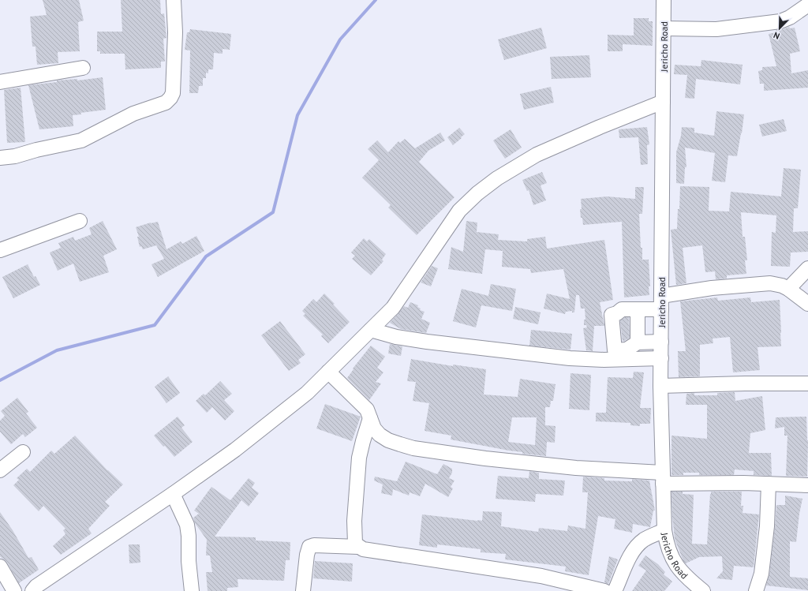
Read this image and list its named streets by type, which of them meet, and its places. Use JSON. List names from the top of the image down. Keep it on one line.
{"streets":{"street":["Jericho Road"]},"north":"bottom left"}
